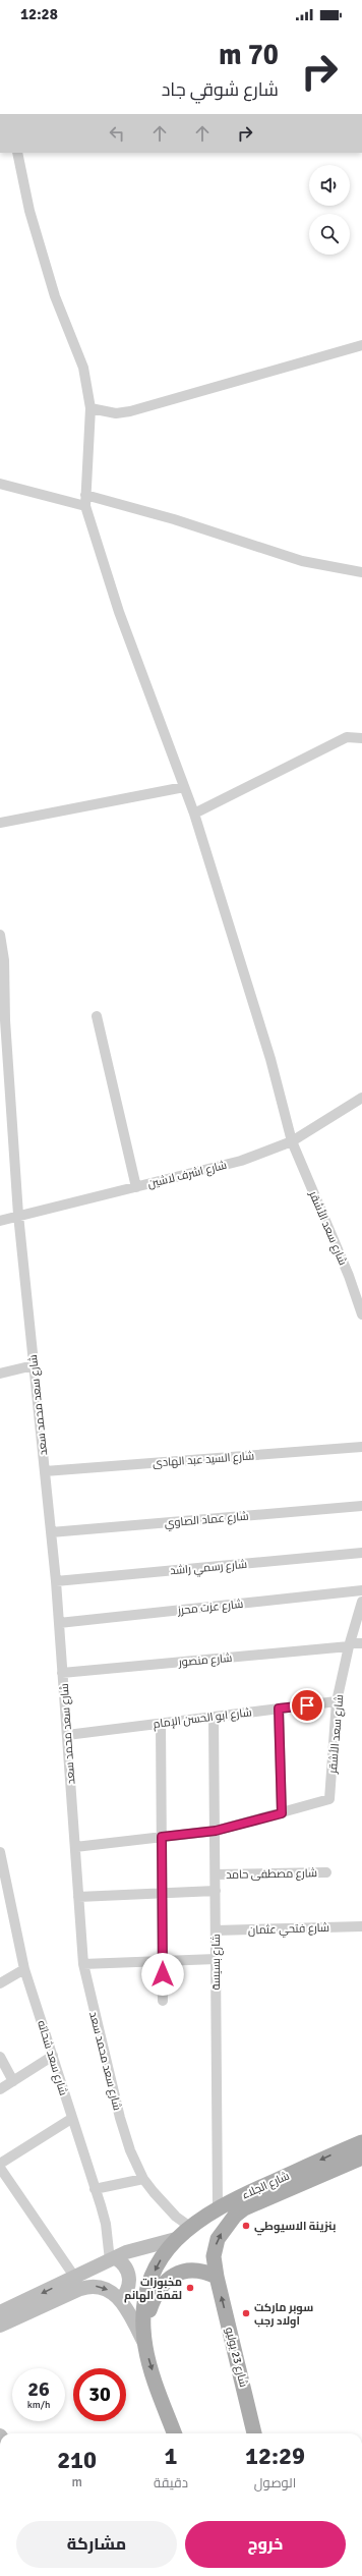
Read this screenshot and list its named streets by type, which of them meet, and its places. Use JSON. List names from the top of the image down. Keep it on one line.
{"streets":{"main road":["شارع الجلاء","شارع 23 يوليو"],"street":["شارع اشرف لاشين","شارع سعد الأشقر","شارع سعد محمد سعد","شارع السيد عبد الهادى","شارع عماد الصاوي","شارع رسمي راشد","شارع عزت محرز","شارع منصور","شارع ابو الحسن الإمام","شارع مصطفى حامد","شارع فتحي عثمان","شارع بسيسة","شارع سعد شحاته"]},"crossings":[["شارع اشرف لاشين","شارع سعد الأشقر"],["شارع اشرف لاشين","شارع سعد محمد سعد"],["شارع سعد الأشقر","شارع منصور"],["شارع سعد الأشقر","شارع ابو الحسن الإمام"],["شارع سعد محمد سعد","شارع السيد عبد الهادى"],["شارع سعد محمد سعد","شارع عماد الصاوي"],["شارع سعد محمد سعد","شارع رسمي راشد"],["شارع سعد محمد سعد","شارع عزت محرز"],["شارع سعد محمد سعد","شارع منصور"],["شارع سعد محمد سعد","شارع ابو الحسن الإمام"],["شارع سعد محمد سعد","شارع مصطفى حامد"],["شارع سعد محمد سعد","شارع الجلاء"],["شارع ابو الحسن الإمام","شارع بسيسة"],["شارع مصطفى حامد","شارع بسيسة"],["شارع فتحي عثمان","شارع بسيسة"],["شارع بسيسة","شارع الجلاء"],["شارع سعد شحاته","شارع الجلاء"],["شارع الجلاء","شارع 23 يوليو"]],"places":["بنزينة الاسيوطي","مخبوزات لقمة الهانم","سوبر ماركت اولاد رجب"],"page":{"status":"12:28","turn":["70 m","شارع شوقي جاد"],"speed":"26 km/h","limit":"30","eta":["12:29","الوصول","1","دقيقة","210","m"],"buttons":["خروج","مشاركة"]}}
